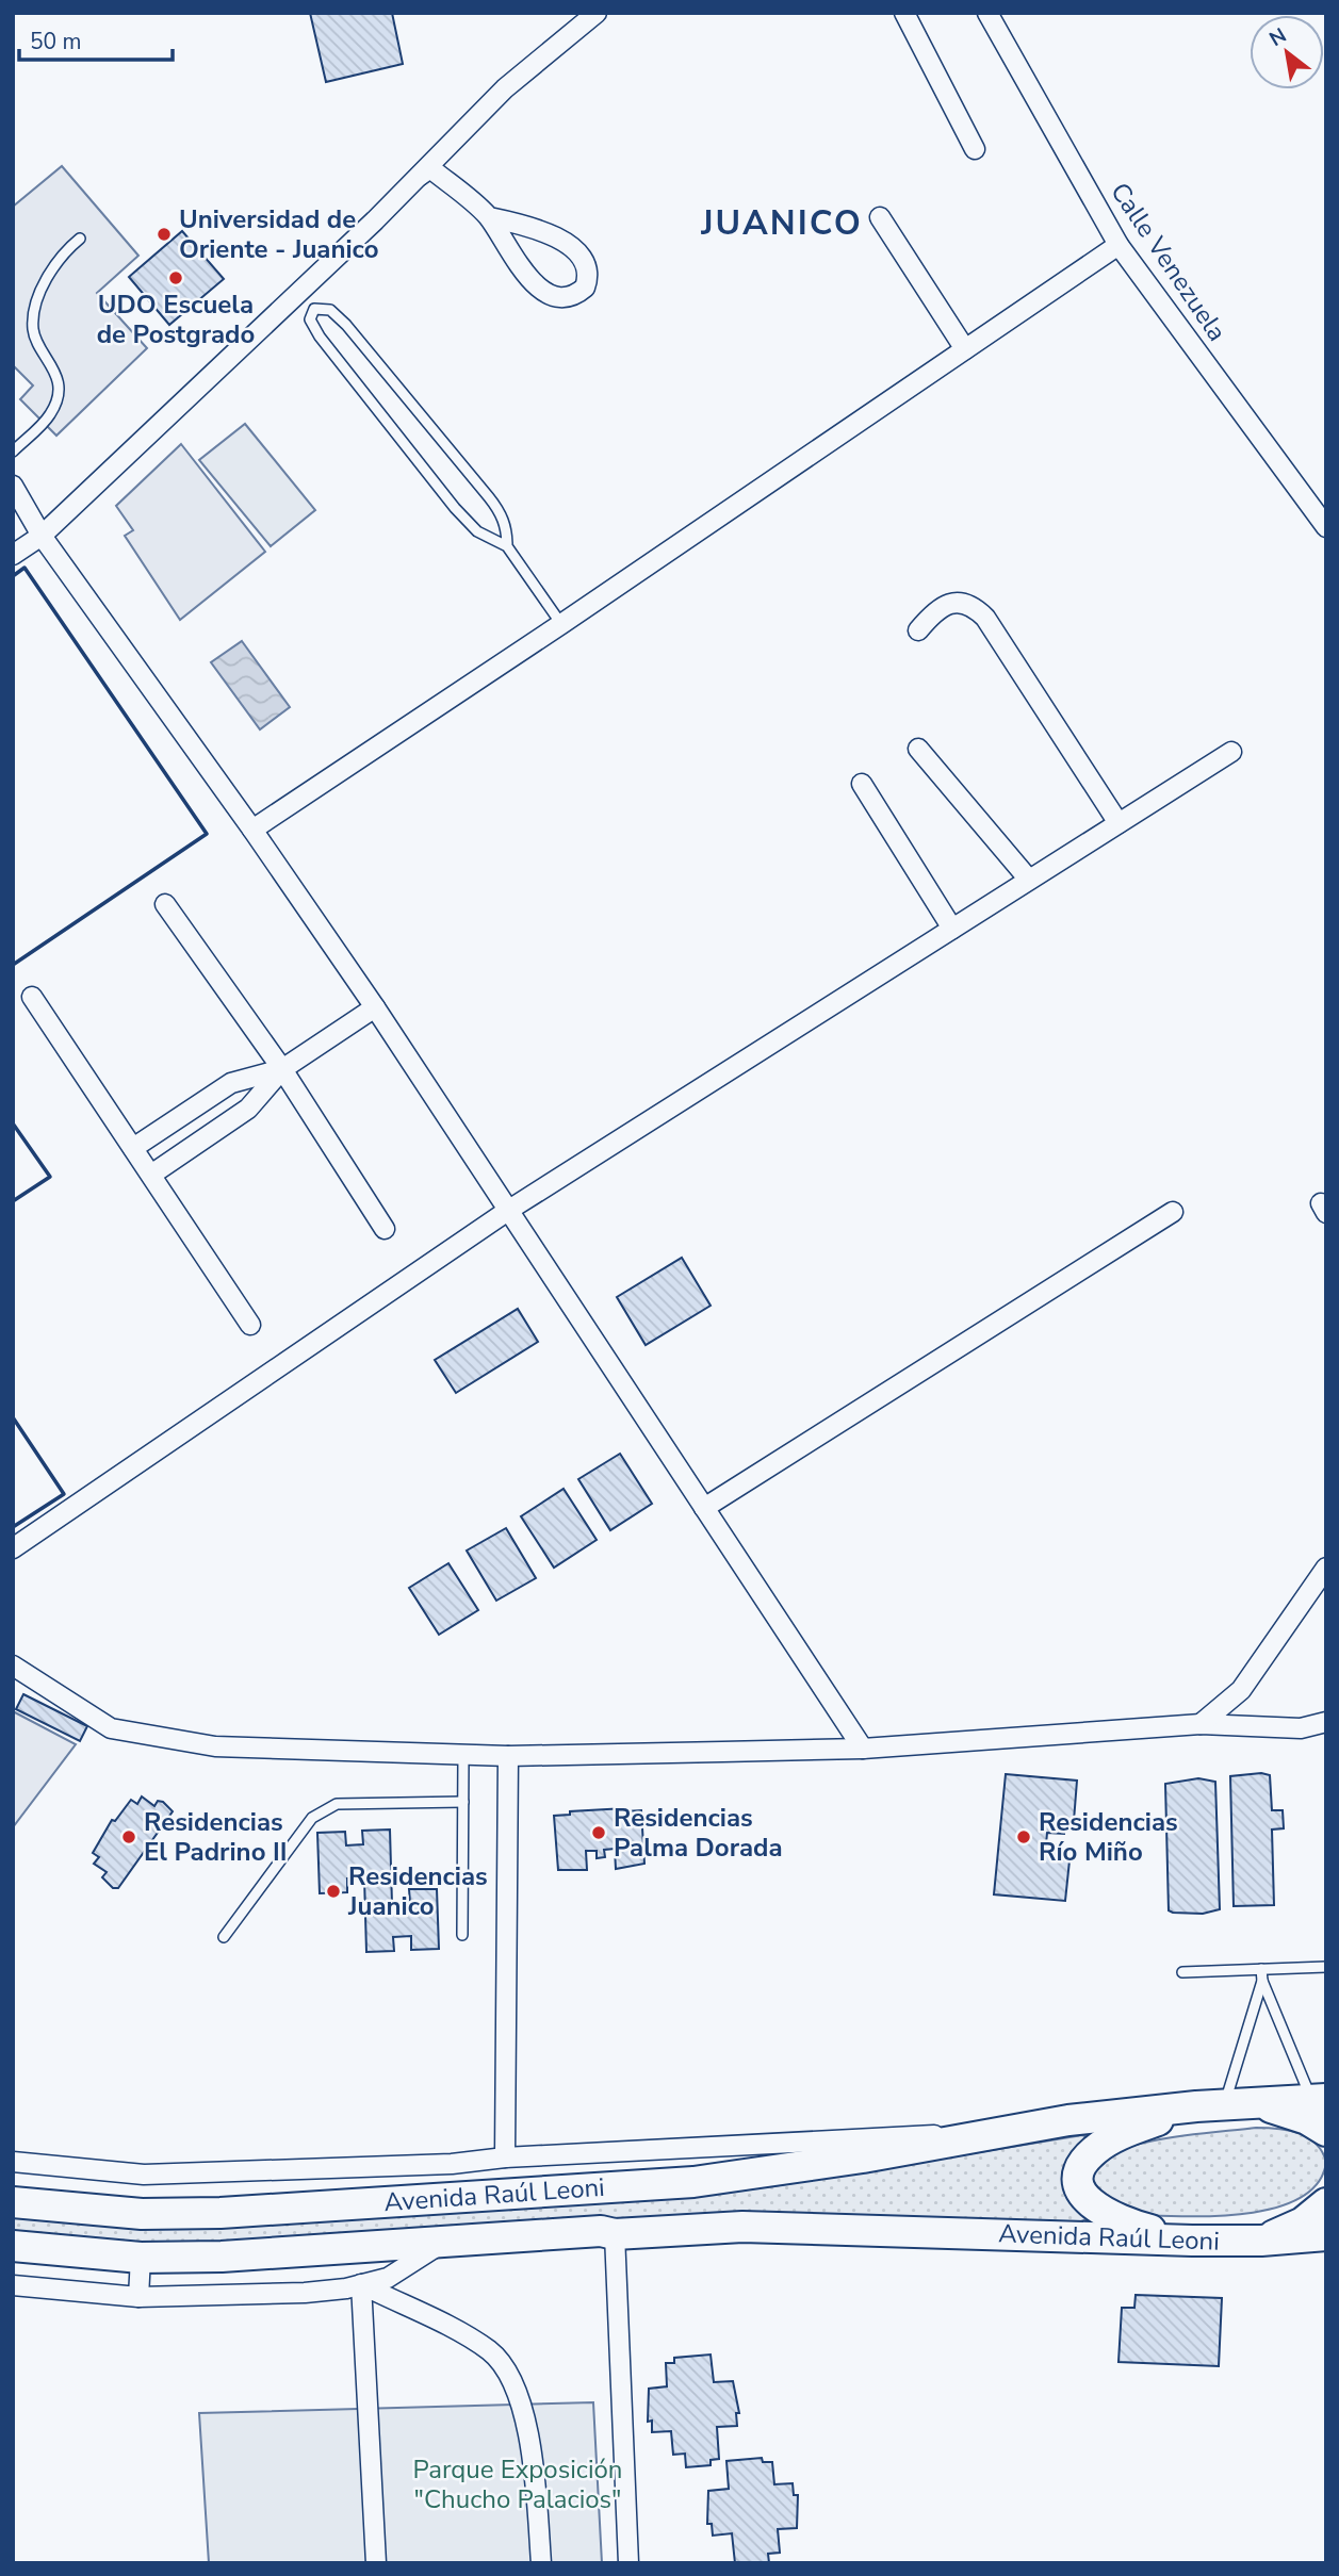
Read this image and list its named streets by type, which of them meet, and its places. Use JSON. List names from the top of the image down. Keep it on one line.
{"streets":{"highway":["Avenida Raúl Leoni"],"street":["Calle Venezuela"]},"districts":["JUANICO"],"parks":["Parque Exposición \"Chucho Palacios\""],"places":["Universidad de Oriente - Juanico","UDO Escuela de Postgrado","Residencias Palma Dorada","Residencias El Padrino II","Residencias Río Miño","Residencias Juanico"],"scale_bar":"50 m","north":"top left"}
